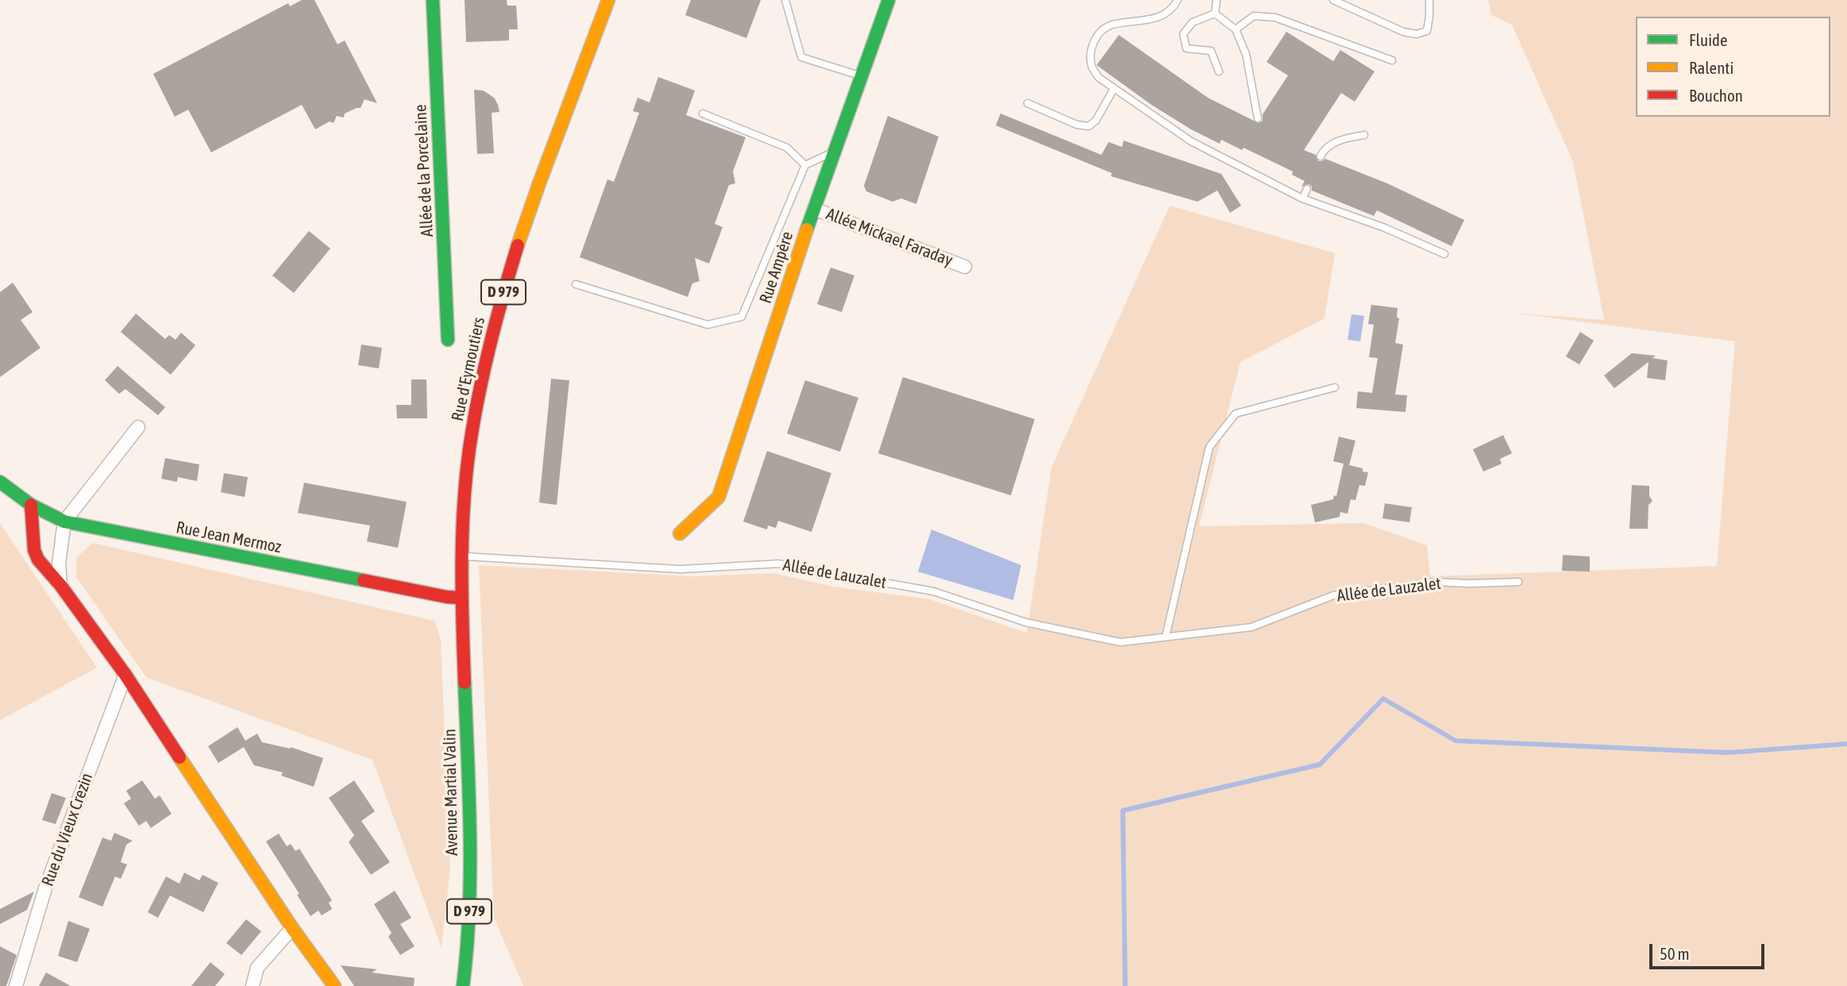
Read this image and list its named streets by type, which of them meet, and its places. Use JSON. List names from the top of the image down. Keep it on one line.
{"streets":{"street":["Allée de la Porcelaine","Allée Mickael Faraday","Rue Ampère","D 979","Rue d'Eymoutiers","Rue Jean Mermoz","Avenue Martial Valin","Rue du Vieux Crezin"],"lane":["Allée de Lauzalet"]},"crossings":[["Allée Mickael Faraday","Rue Ampère"],["Rue d'Eymoutiers","Rue Jean Mermoz"],["Rue d'Eymoutiers","Allée de Lauzalet"],["Rue d'Eymoutiers","Avenue Martial Valin"],["Rue Jean Mermoz","Avenue Martial Valin"]],"legend":["Fluide","Ralenti","Bouchon"],"scale_bar":"50 m"}
